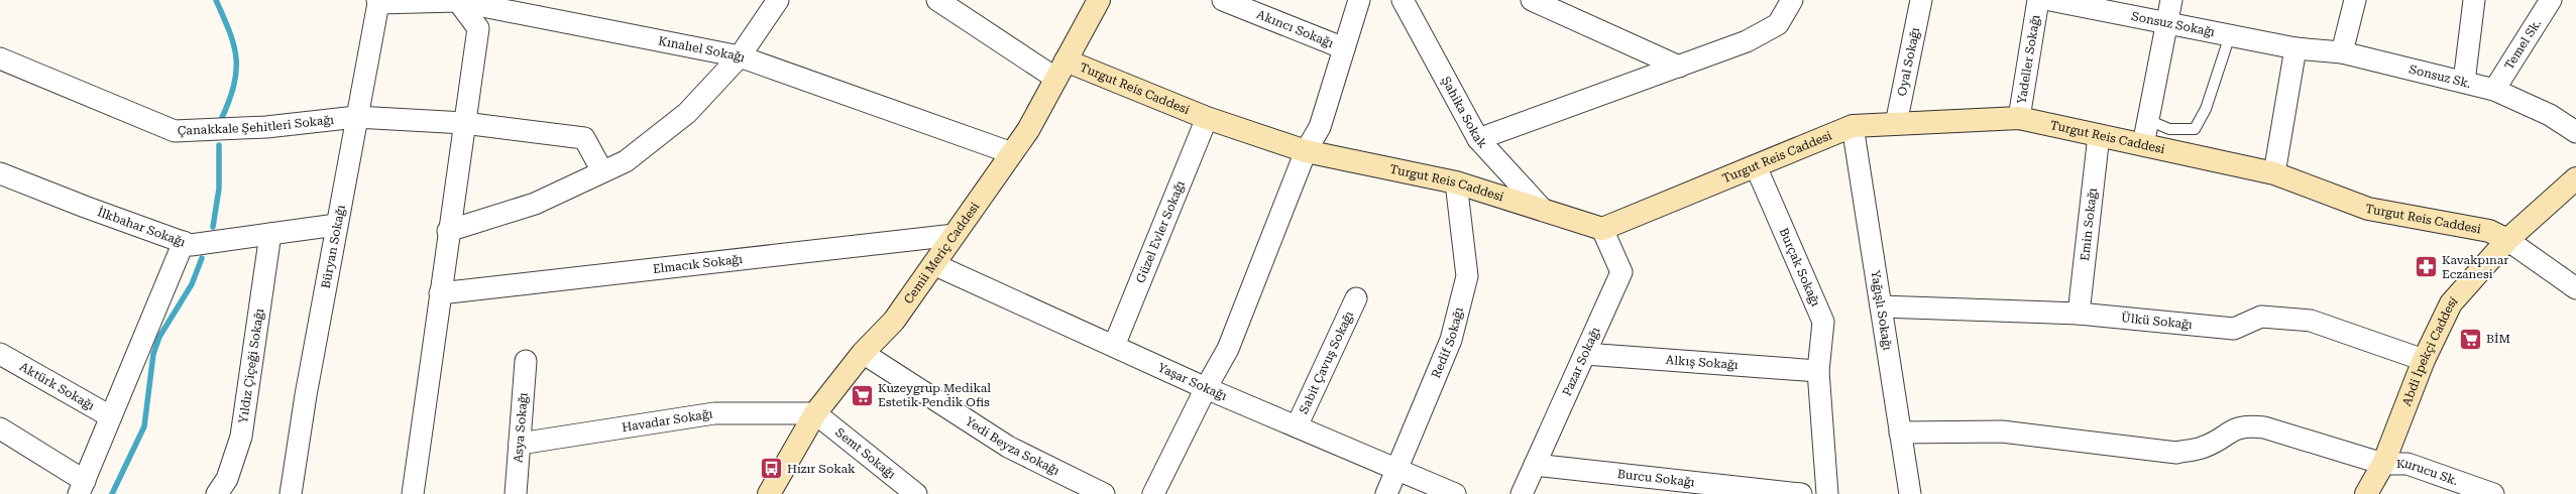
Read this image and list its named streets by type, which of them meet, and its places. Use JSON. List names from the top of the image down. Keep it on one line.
{"streets":{"street":["Sonsuz Sokağı","Akıncı Sokağı","Temel Sk.","Kınalıel Sokağı","Yadeller Sokağı","Oyal Sokağı","Sonsuz Sk.","Turgut Reis Caddesi","Şahika Sokak","Çanakkale Şehitleri Sokağı","Emin Sokağı","İlkbahar Sokağı","Güzel Evler Sokağı","Büryan Sokağı","Cemii Meriç Caddesi","Elmacık Sokağı","Burçak Sokağı","Yağışlı Sokağı","Ülkü Sokağı","Redif Sokağı","Abdi İpekçi Caddesi","Pazar Sokağı","Alkış Sokağı","Sabit Çavuş Sokağı","Yıldız Çiçeği Sokağı","Yaşar Sokağı","Aktürk Sokağı","Havadar Sokağı","Asya Sokağı","Yedi Beyza Sokağı","Semt Sokağı","Kurucu Sk.","Burcu Sokağı"]},"crossings":[["Sonsuz Sokağı","Sonsuz Sk."],["Temel Sk.","Sonsuz Sk."],["Kınalıel Sokağı","Büryan Sokağı"],["Kınalıel Sokağı","Cemii Meriç Caddesi"],["Yadeller Sokağı","Turgut Reis Caddesi"],["Oyal Sokağı","Turgut Reis Caddesi"],["Turgut Reis Caddesi","Şahika Sokak"],["Turgut Reis Caddesi","Emin Sokağı"],["Turgut Reis Caddesi","Güzel Evler Sokağı"],["Turgut Reis Caddesi","Cemii Meriç Caddesi"],["Turgut Reis Caddesi","Burçak Sokağı"],["Turgut Reis Caddesi","Yağışlı Sokağı"],["Turgut Reis Caddesi","Redif Sokağı"],["Turgut Reis Caddesi","Abdi İpekçi Caddesi"],["Turgut Reis Caddesi","Pazar Sokağı"],["Çanakkale Şehitleri Sokağı","Büryan Sokağı"],["Emin Sokağı","Ülkü Sokağı"],["İlkbahar Sokağı","Büryan Sokağı"],["İlkbahar Sokağı","Yıldız Çiçeği Sokağı"],["Güzel Evler Sokağı","Yaşar Sokağı"],["Cemii Meriç Caddesi","Elmacık Sokağı"],["Cemii Meriç Caddesi","Yaşar Sokağı"],["Cemii Meriç Caddesi","Havadar Sokağı"],["Cemii Meriç Caddesi","Yedi Beyza Sokağı"],["Cemii Meriç Caddesi","Semt Sokağı"],["Burçak Sokağı","Alkış Sokağı"],["Yağışlı Sokağı","Ülkü Sokağı"],["Yağışlı Sokağı","Kurucu Sk."],["Ülkü Sokağı","Abdi İpekçi Caddesi"],["Redif Sokağı","Yaşar Sokağı"],["Abdi İpekçi Caddesi","Kurucu Sk."],["Pazar Sokağı","Alkış Sokağı"],["Pazar Sokağı","Burcu Sokağı"],["Sabit Çavuş Sokağı","Yaşar Sokağı"],["Havadar Sokağı","Asya Sokağı"],["Havadar Sokağı","Semt Sokağı"]],"places":{"pharmacy":["Kavakpınar Eczanesi"],"supermarket":["BİM","Kuzeygrup Medikal Estetik Pendik Ofis"],"bus stop":["Hızır Sokak"]}}
